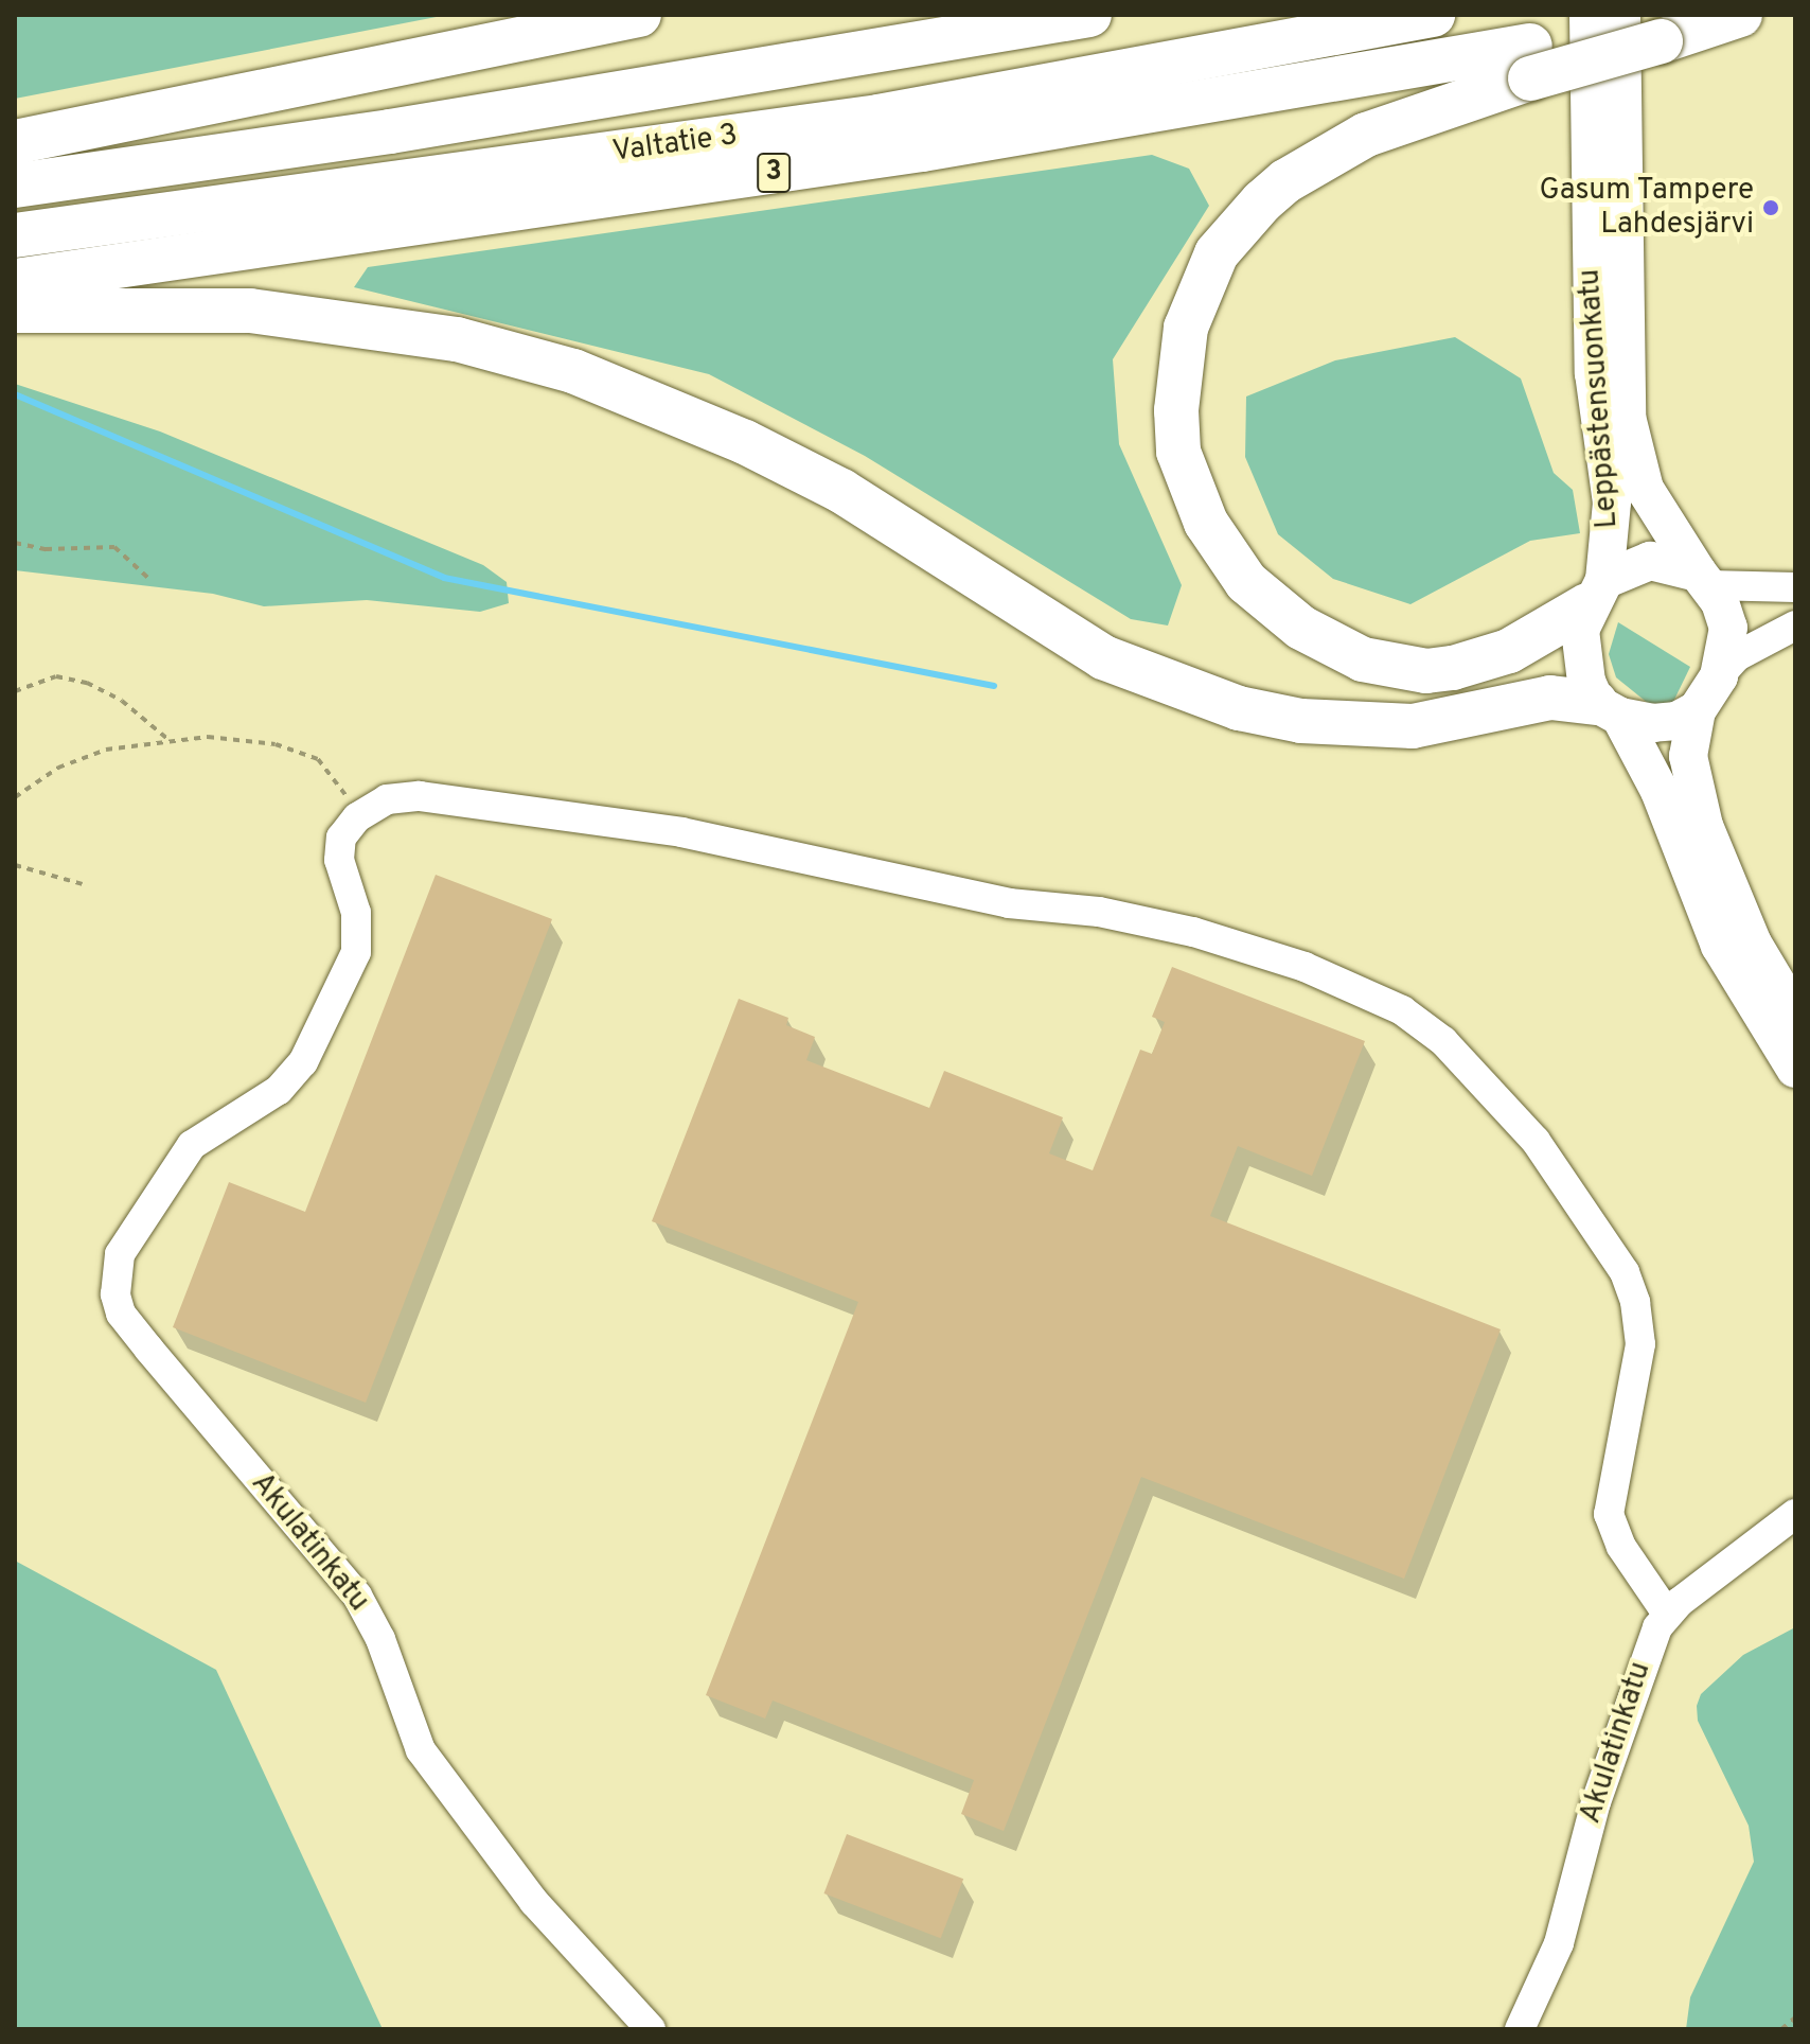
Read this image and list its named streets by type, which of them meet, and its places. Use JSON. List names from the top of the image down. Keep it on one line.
{"streets":{"highway":["Valtatie 3","3"],"main road":["Leppästensuonkatu"],"street":["Akulatinkatu"]},"crossings":[["3","Leppästensuonkatu"]],"places":["Gasum Tampere Lahdesjärvi"]}
